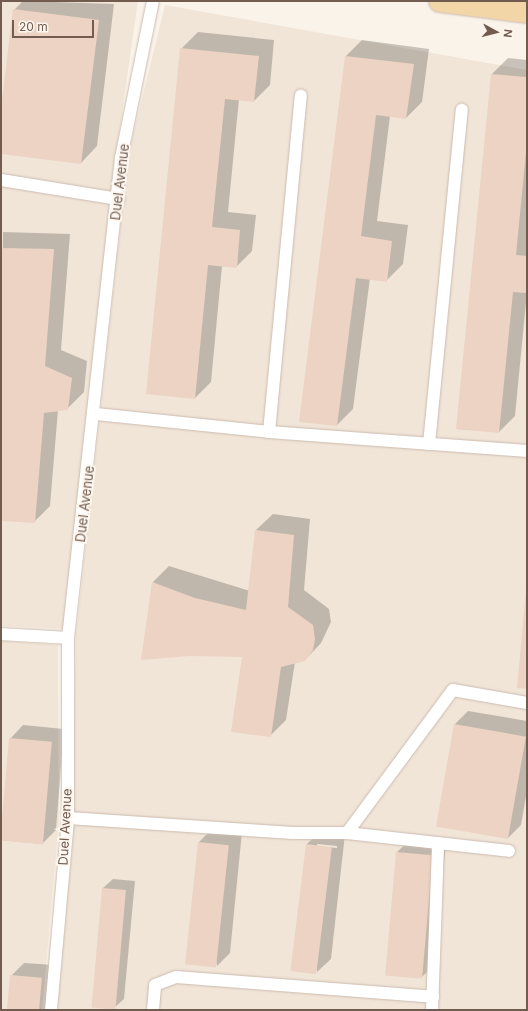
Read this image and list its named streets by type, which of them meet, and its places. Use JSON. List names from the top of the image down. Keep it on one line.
{"streets":{"lane":["Duel Avenue"]},"scale_bar":"20 m","north":"right"}
